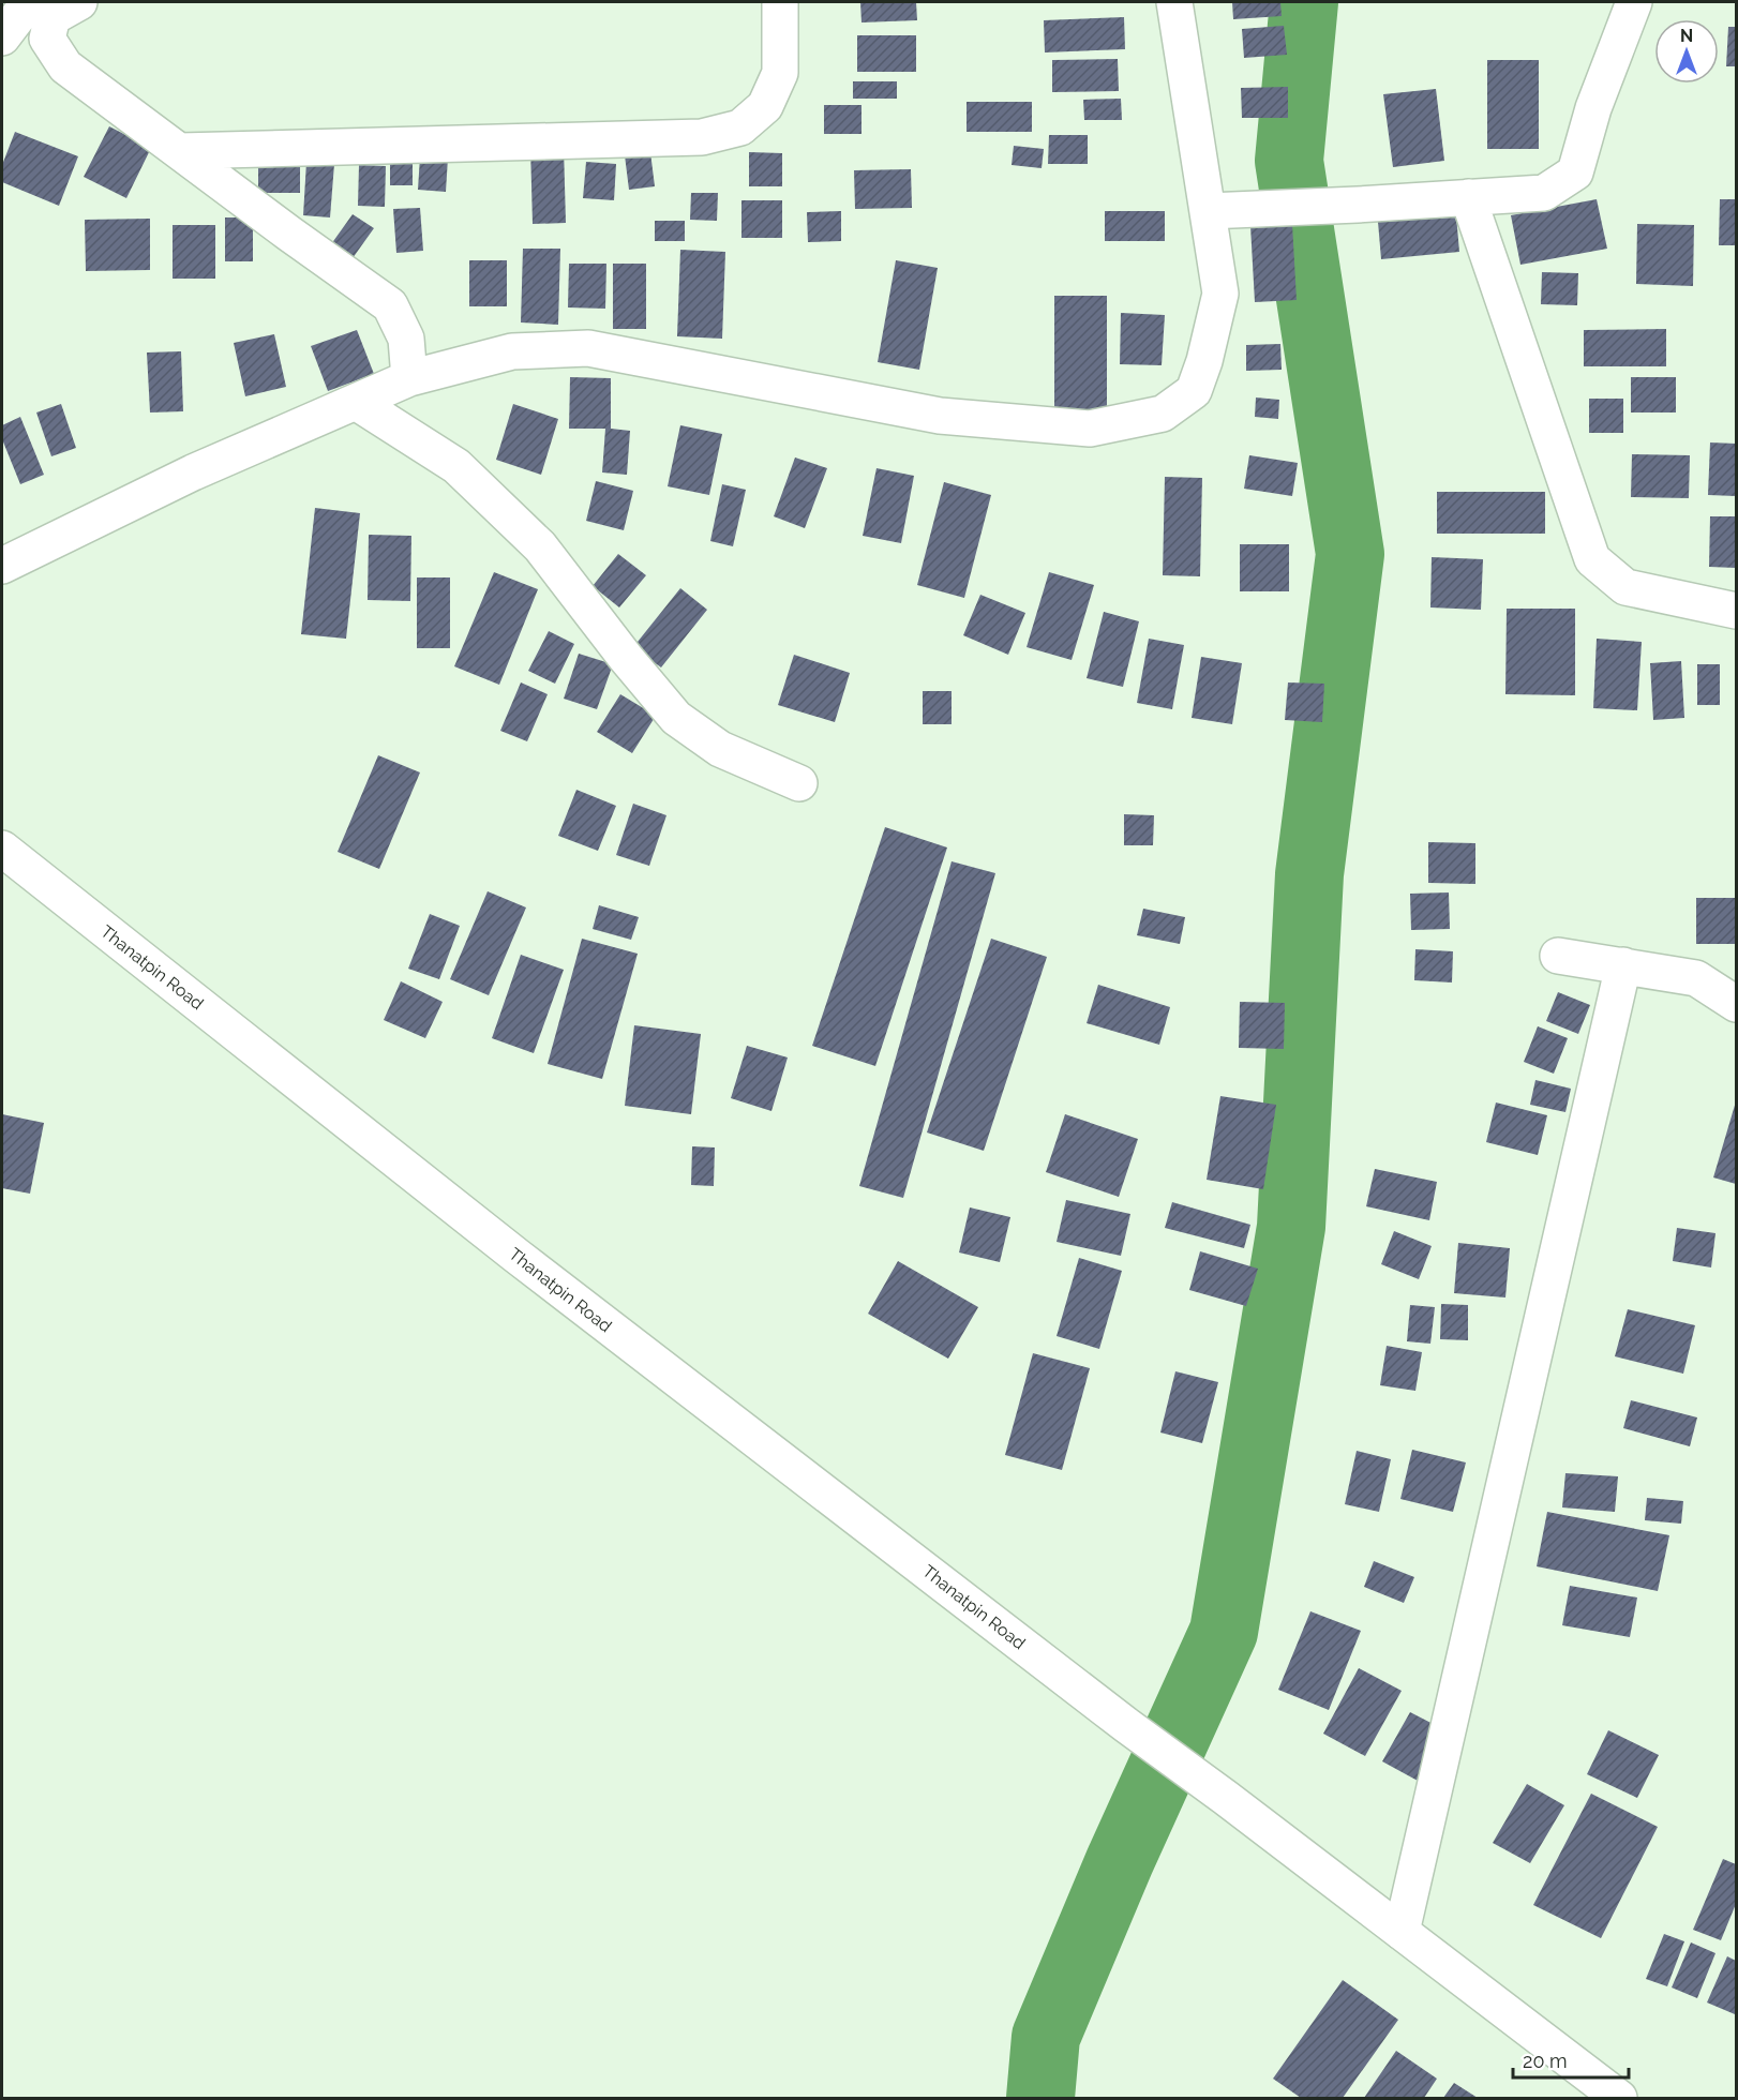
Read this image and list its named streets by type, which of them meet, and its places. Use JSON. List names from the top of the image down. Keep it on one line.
{"streets":{"street":["Thanatpin Road"]},"scale_bar":"20 m","north":"top"}
